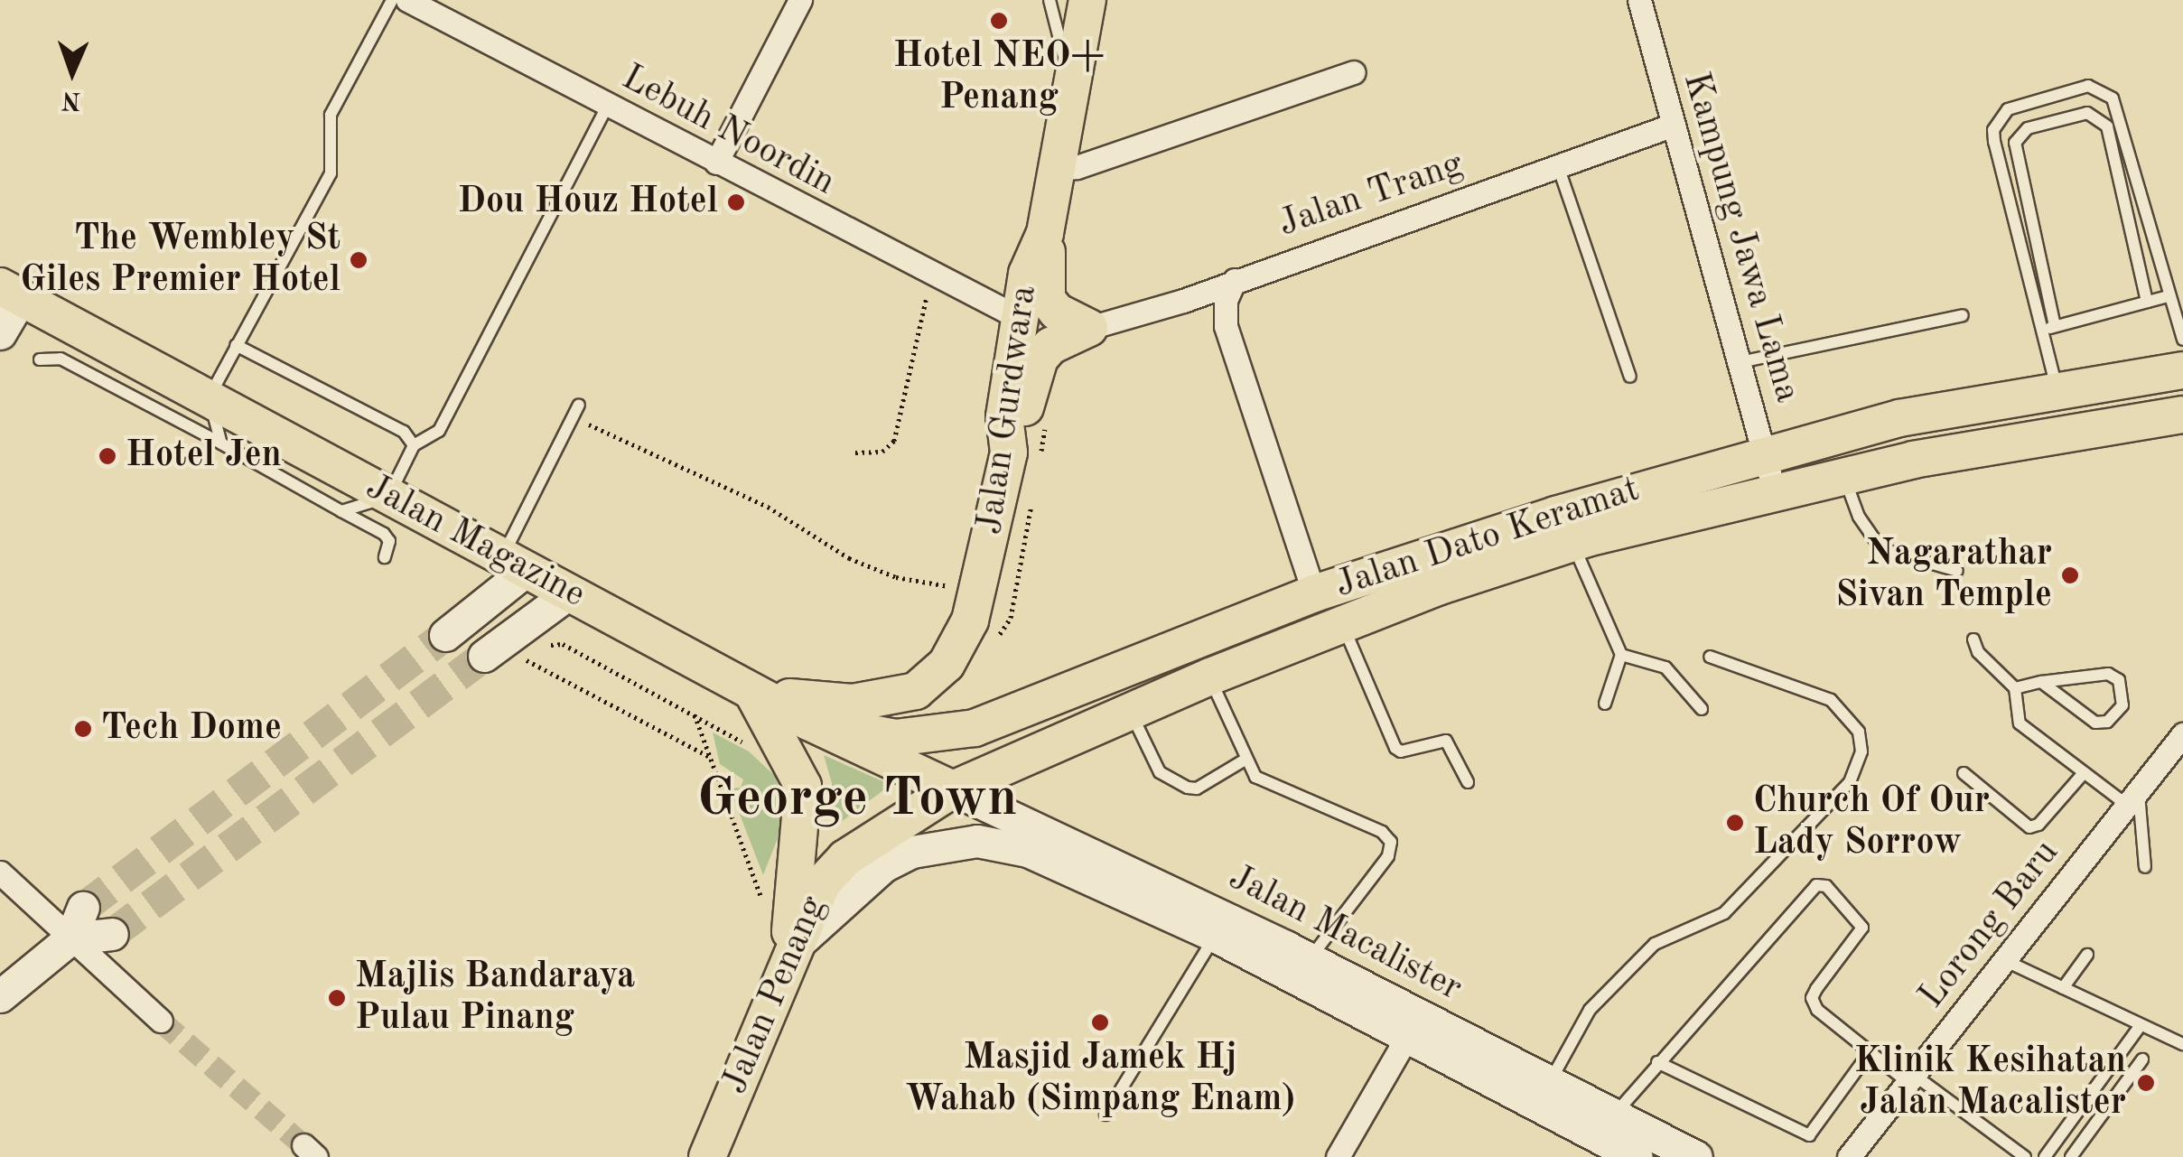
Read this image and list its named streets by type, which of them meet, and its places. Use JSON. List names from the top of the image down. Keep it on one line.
{"streets":{"main road":["Jalan Gurdwara","Jalan Dato Keramat","Jalan Magazine","Jalan Macalister","Jalan Penang"],"street":["Lebuh Noordin","Jalan Trang","Kampung Jawa Lama","Lorong Baru"]},"crossings":[["Lebuh Noordin","Jalan Gurdwara"],["Jalan Trang","Kampung Jawa Lama"],["Kampung Jawa Lama","Jalan Dato Keramat"],["Jalan Gurdwara","Jalan Magazine"],["Jalan Dato Keramat","Jalan Magazine"],["Jalan Dato Keramat","Jalan Macalister"],["Jalan Dato Keramat","Jalan Penang"],["Jalan Magazine","Jalan Macalister"],["Jalan Magazine","Jalan Penang"],["Jalan Macalister","Jalan Penang"]],"districts":["George Town"],"places":["Hotel NEO+ Penang","Dou Houz Hotel","The Wembley St Giles Premier Hotel","Hotel Jen","Nagarathar Sivan Temple","Tech Dome","Church Of Our Lady Sorrow","Majlis Bandaraya Pulau Pinang","Masjid Jamek Hj Wahab (Simpang Enam)","Klinik Kesihatan Jalan Macalister"],"north":"bottom"}
